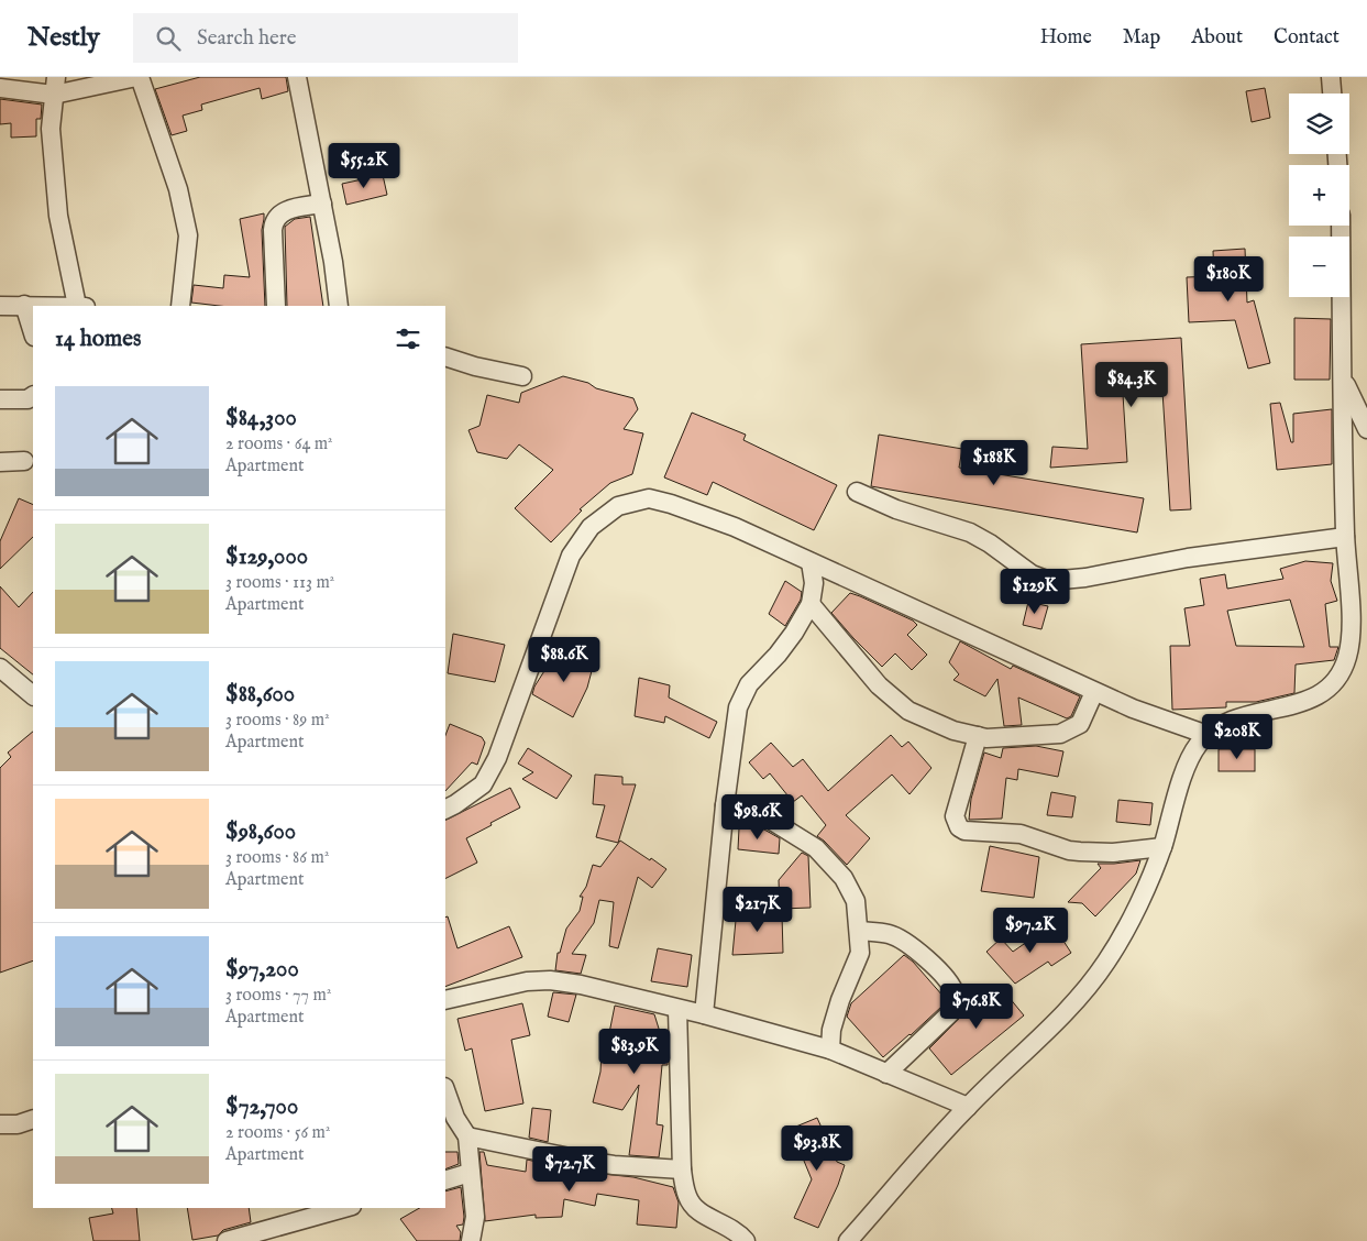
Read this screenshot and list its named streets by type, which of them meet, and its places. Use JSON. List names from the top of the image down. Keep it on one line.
{"page":{"header":"Nestly","search":"Search here","nav":["Home","Map","About","Contact"],"map_buttons":["+","−"],"price":["$55.2K","$180K","$84.3K","$188K","$129K","$88.6K","$208K","$98.6K","$217K","$97.2K","$76.8K","$83.9K","$93.8K","$72.7K"],"heading":"14 homes","list":[{"name":"$84,300","note":"2 rooms · 64 m² · Apartment"},{"name":"$129,000","note":"3 rooms · 113 m² · Apartment"},{"name":"$88,600","note":"3 rooms · 89 m² · Apartment"},{"name":"$98,600","note":"3 rooms · 86 m² · Apartment"},{"name":"$97,200","note":"3 rooms · 77 m² · Apartment"},{"name":"$72,700","note":"2 rooms · 56 m² · Apartment"}]}}
